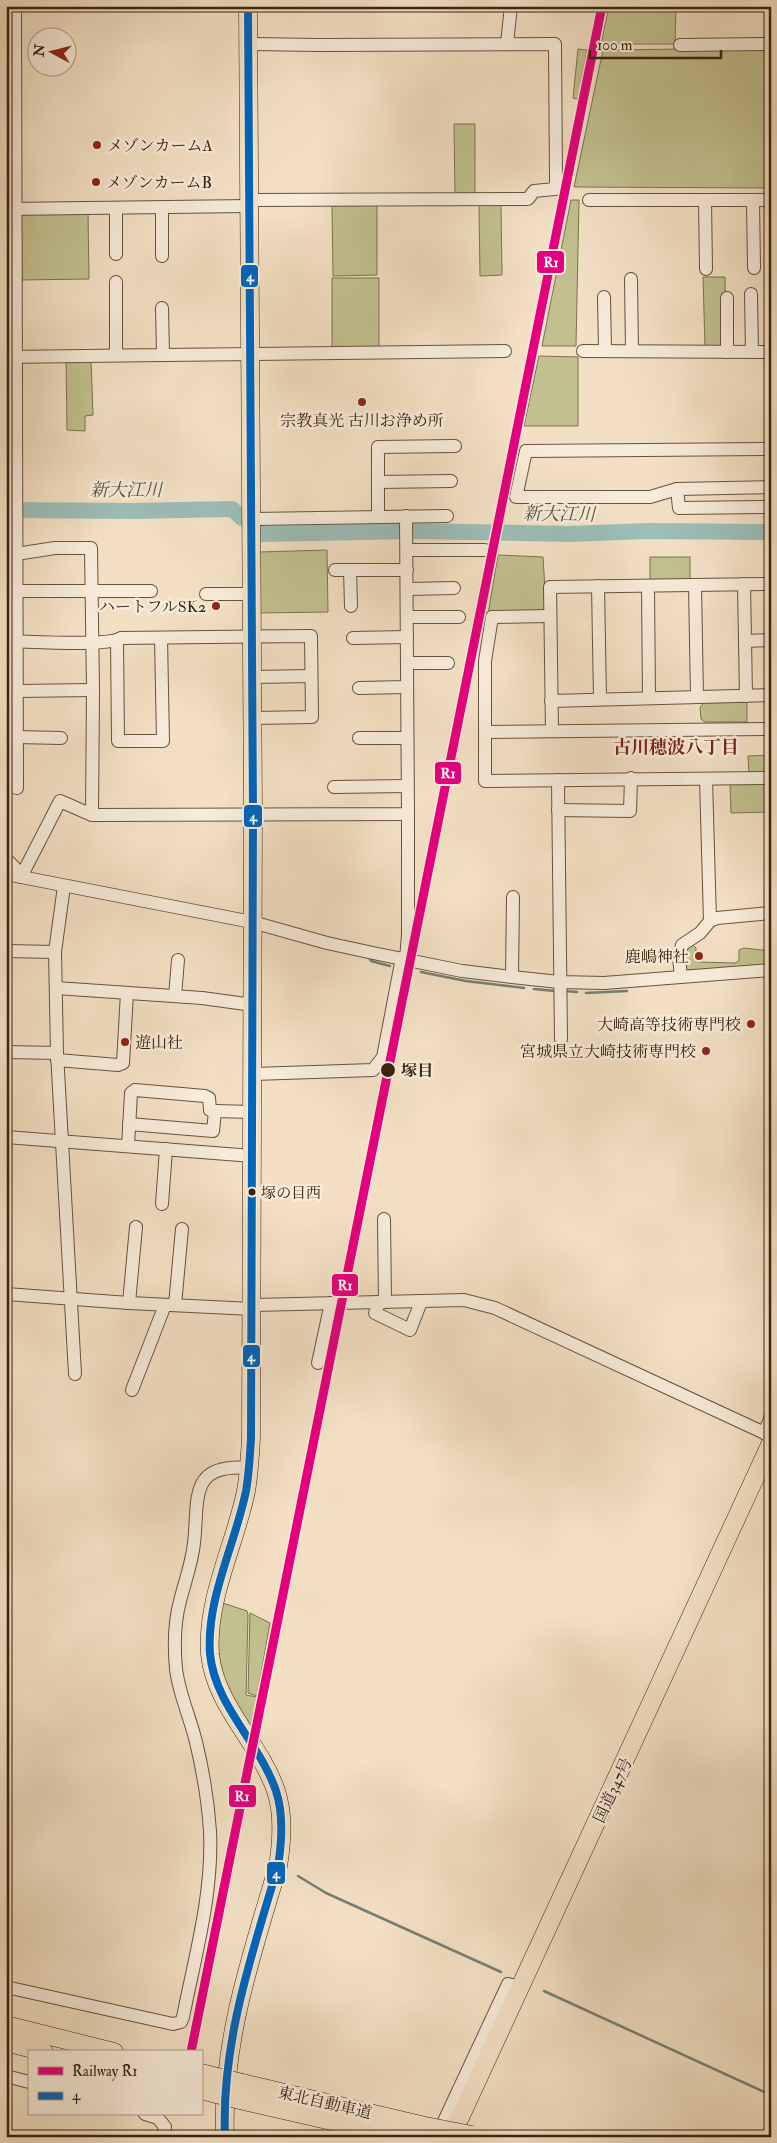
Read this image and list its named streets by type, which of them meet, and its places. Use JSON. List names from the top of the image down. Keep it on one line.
{"streets":{"highway":["国道347号","東北自動車道"]},"districts":["古川穂波八丁目"],"water":["新大江川"],"places":["メゾンカームA","メゾンカームB","宗教真光 古川お浄め所","ハートフルSK2","鹿嶋神社","大崎高等技術専門校","遊山社","宮城県立大崎技術専門校","塚目","塚の目西"],"lines":["rail line R1","transit line 4"],"legend":["Railway R1","4"],"scale_bar":"100 m","north":"left"}
